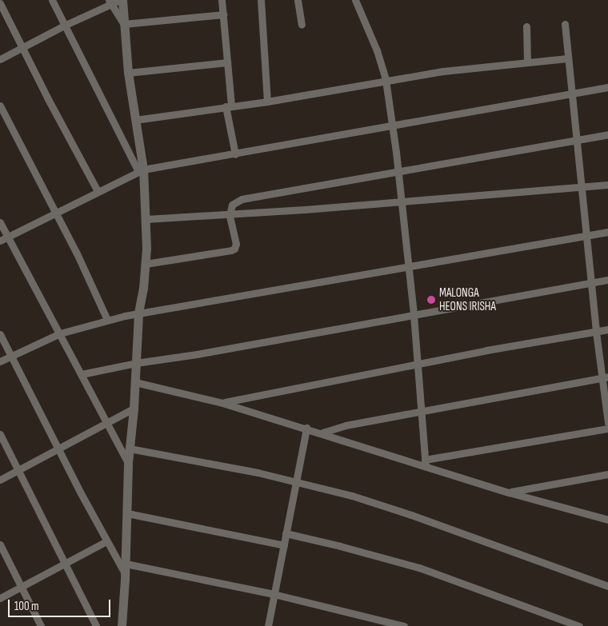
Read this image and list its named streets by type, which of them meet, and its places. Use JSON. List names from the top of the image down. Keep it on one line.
{"places":["MALONGA HEONS IRISHA"],"scale_bar":"100 m"}
